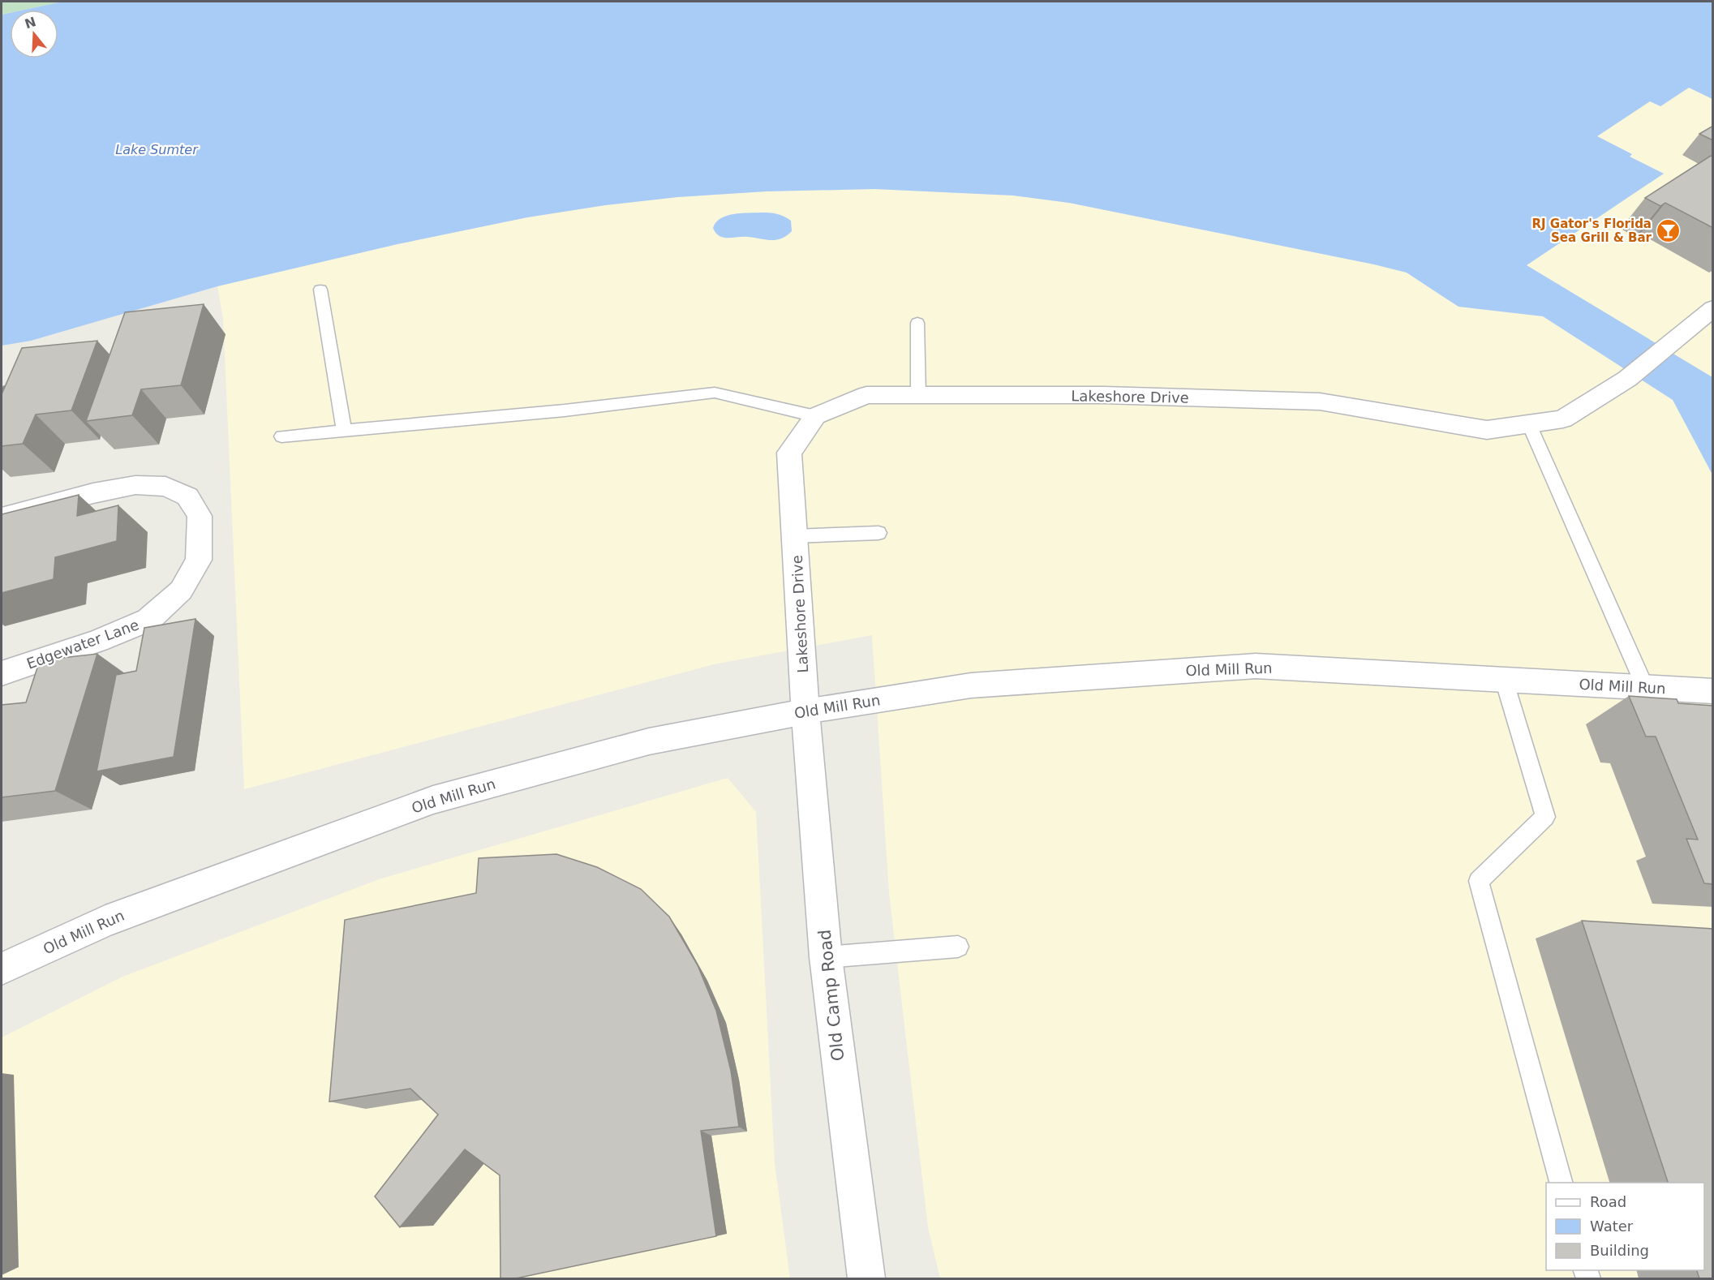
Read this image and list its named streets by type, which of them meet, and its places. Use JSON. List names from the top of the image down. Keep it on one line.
{"streets":{"street":["Lakeshore Drive","Edgewater Lane","Old Mill Run","Old Camp Road"]},"crossings":[["Lakeshore Drive","Old Mill Run"],["Lakeshore Drive","Old Camp Road"],["Old Mill Run","Old Camp Road"]],"water":["Lake Sumter"],"places":{"bar":["RJ Gator's Florida Sea Grill & Bar"]},"legend":["Road","Water","Building"],"north":"top"}
